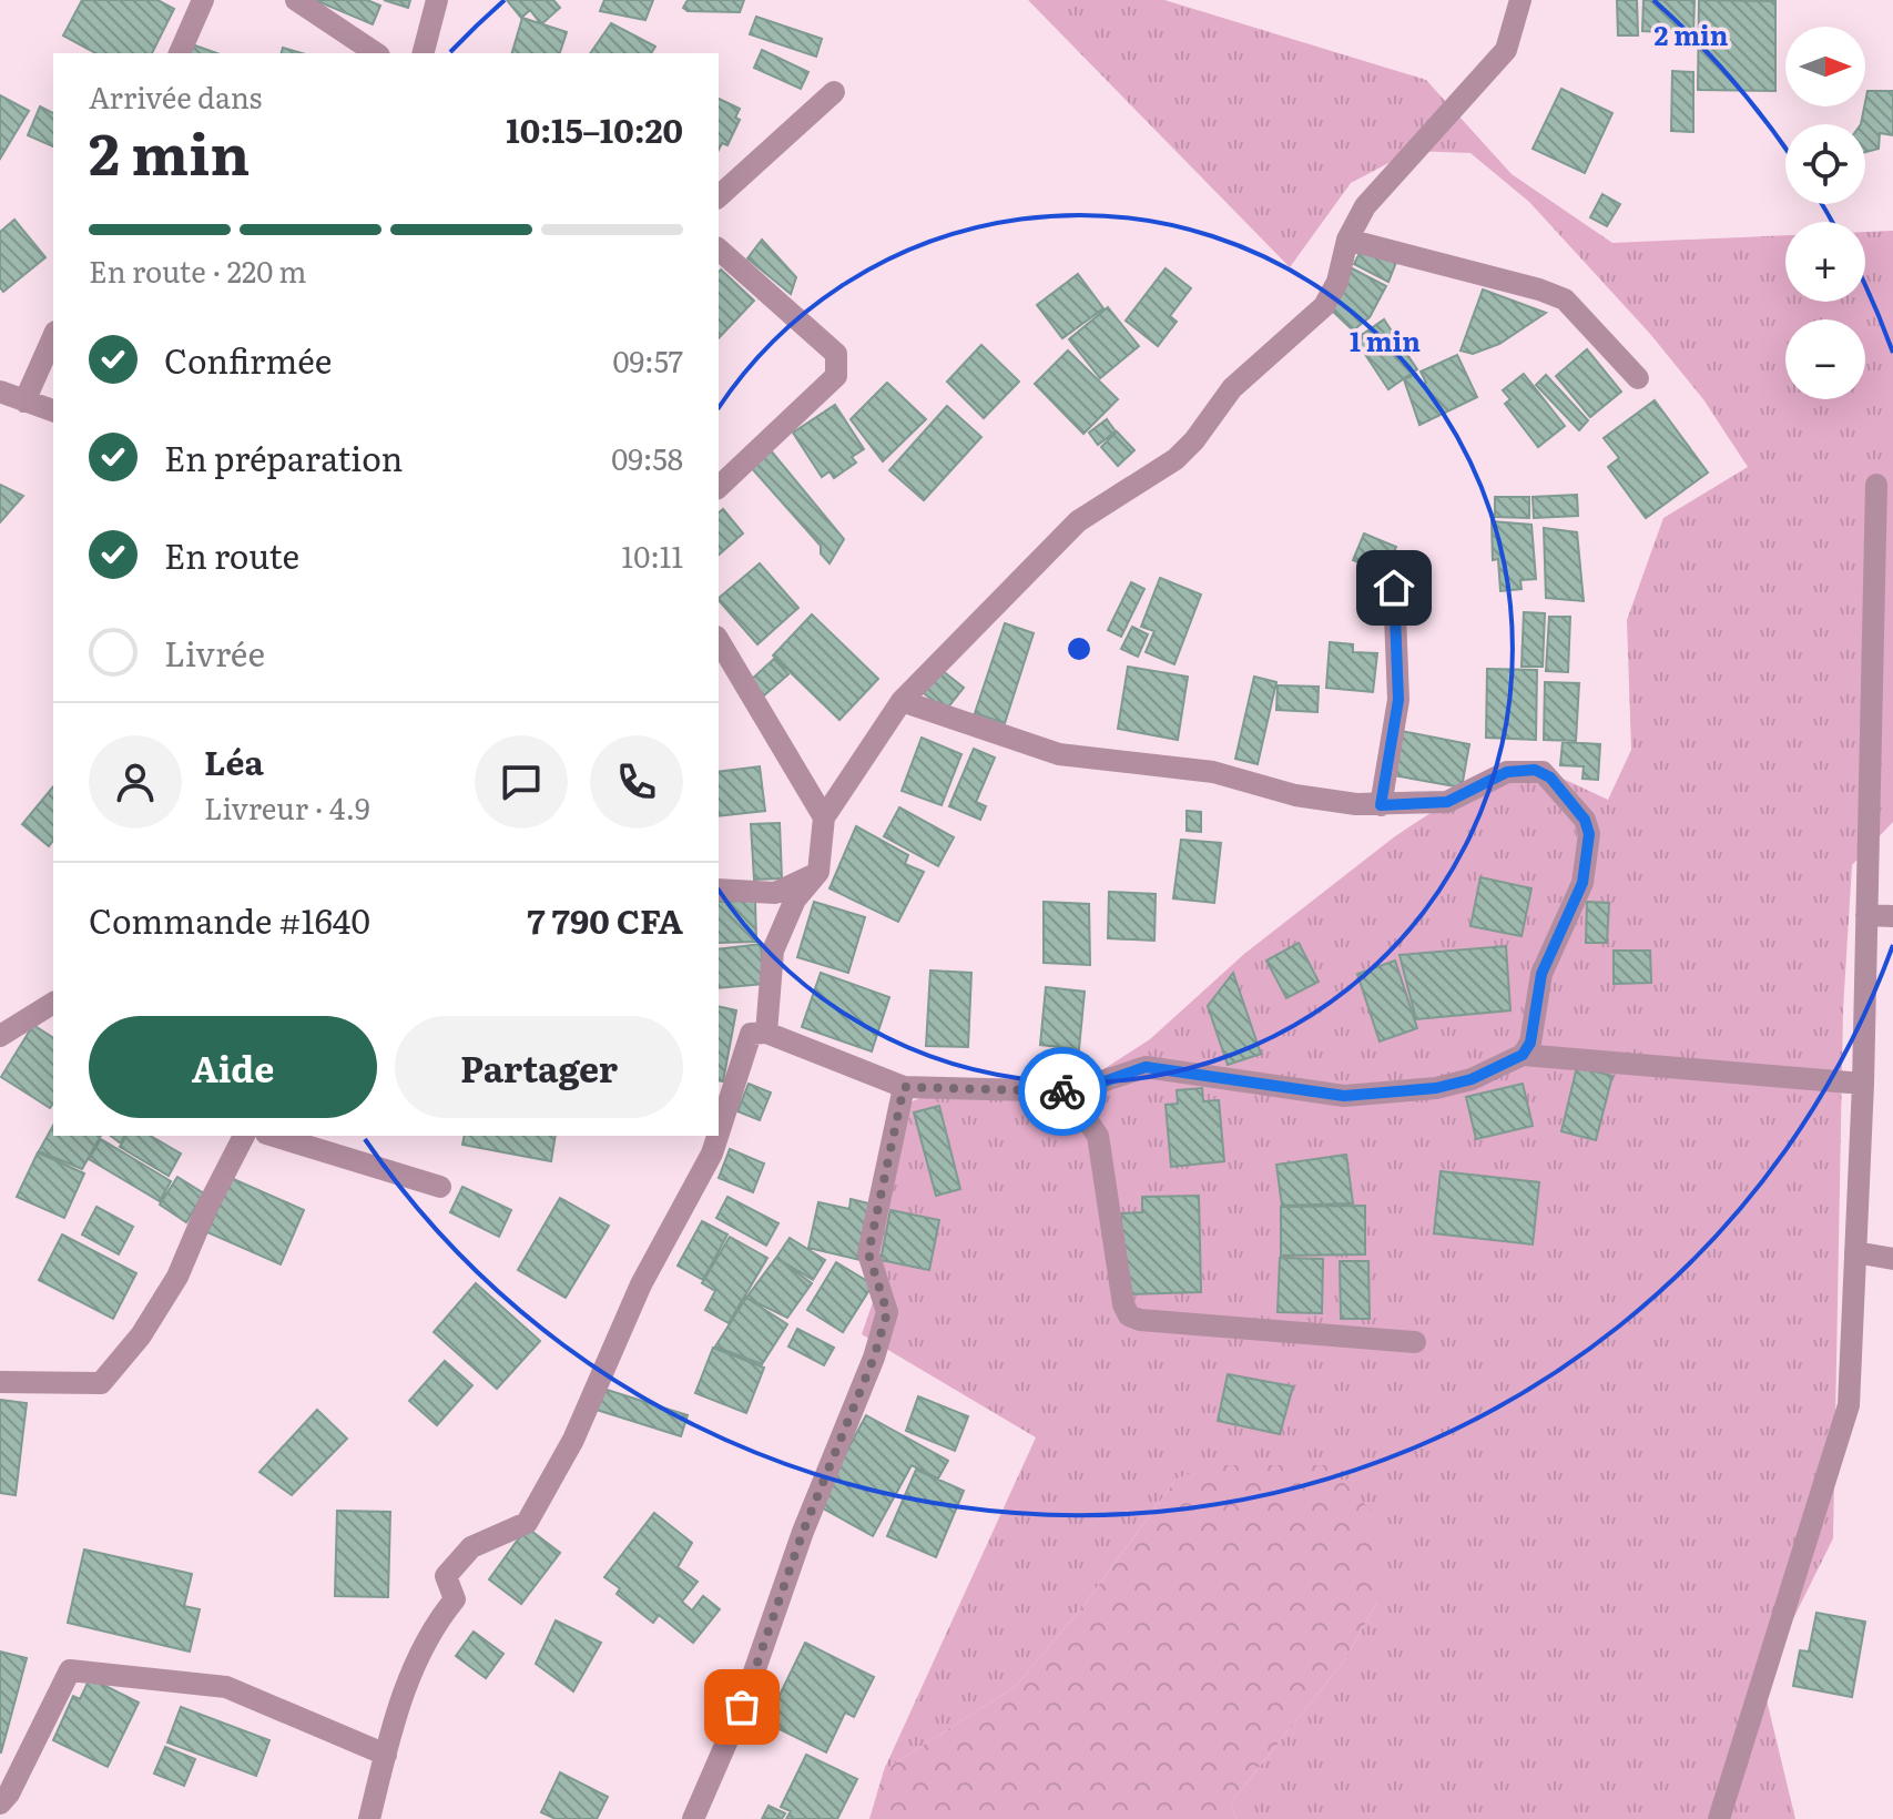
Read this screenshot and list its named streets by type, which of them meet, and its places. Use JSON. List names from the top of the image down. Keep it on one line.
{"north":"right","page":{"map_buttons":["+","−"],"heading":["2 min","Arrivée dans","10:15–10:20"],"panel":["Léa","Livreur · 4.9","Commande #1640","7 790 CFA"],"bar":"En route · 220 m","list":[["Confirmée","09:57"],["En préparation","09:58"],["En route","10:11"],"Livrée"],"buttons":["Aide","Partager"]},"rings":["2 min","1 min"]}
